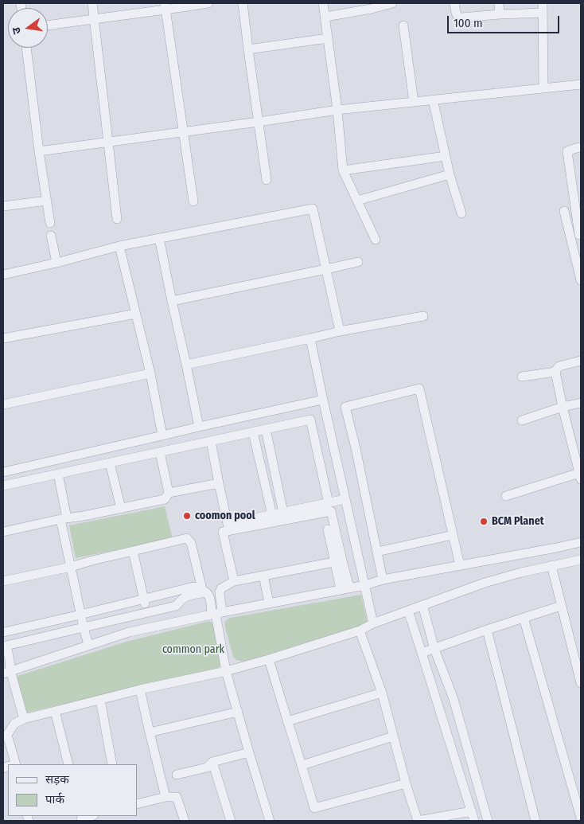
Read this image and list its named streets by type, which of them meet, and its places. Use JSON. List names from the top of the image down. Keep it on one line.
{"parks":["common park"],"places":["coomon pool","BCM Planet"],"legend":["सड़क","पार्क"],"scale_bar":"100 m","north":"left"}
